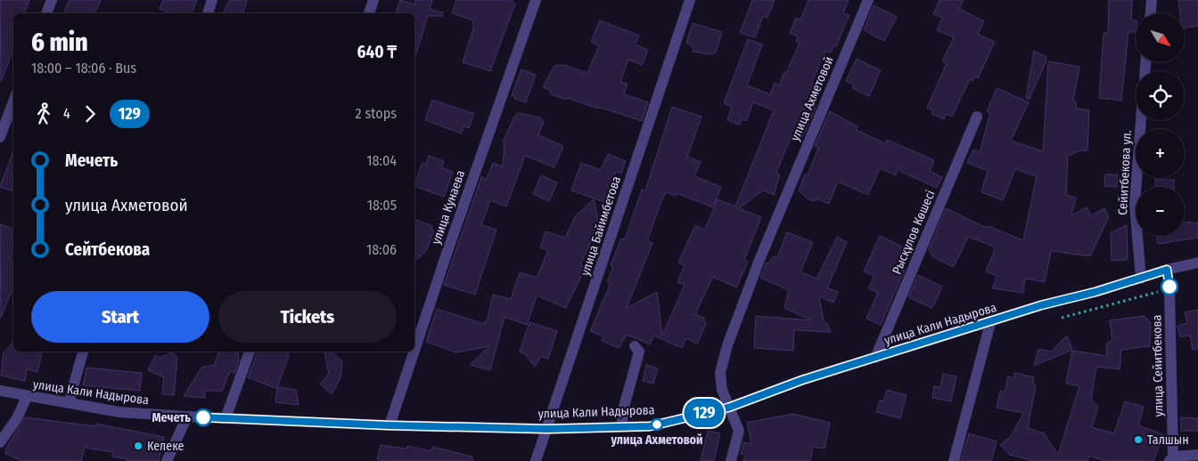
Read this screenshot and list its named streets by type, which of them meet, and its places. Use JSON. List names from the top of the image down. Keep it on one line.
{"streets":{"street":["улица Ахметовой","Сейитбекова ул.","улица Кунаева","улица Байимбетова","Рысқұлов Көшесі","улица Кали Надырова","улица Сейитбекова"]},"crossings":[["улица Ахметовой","улица Кали Надырова"],["Сейитбекова ул.","улица Кали Надырова"],["улица Кунаева","улица Кали Надырова"],["улица Байимбетова","улица Кали Надырова"],["Рысқұлов Көшесі","улица Кали Надырова"],["улица Кали Надырова","улица Сейитбекова"]],"places":["Мечеть","улица Ахметовой","Талшын","Келеке"],"lines":["bus line 129"],"north":"bottom right","page":{"on_map":"129","map_buttons":["+","−"],"heading":["6 min","18:00 – 18:06 · Bus","640 ₸"],"legs":["4","129","2 stops"],"list":[{"name":"Мечеть","value":"18:04"},{"name":"улица Ахметовой","value":"18:05"},{"name":"Сейтбекова","value":"18:06"}],"buttons":["Start","Tickets"]}}
